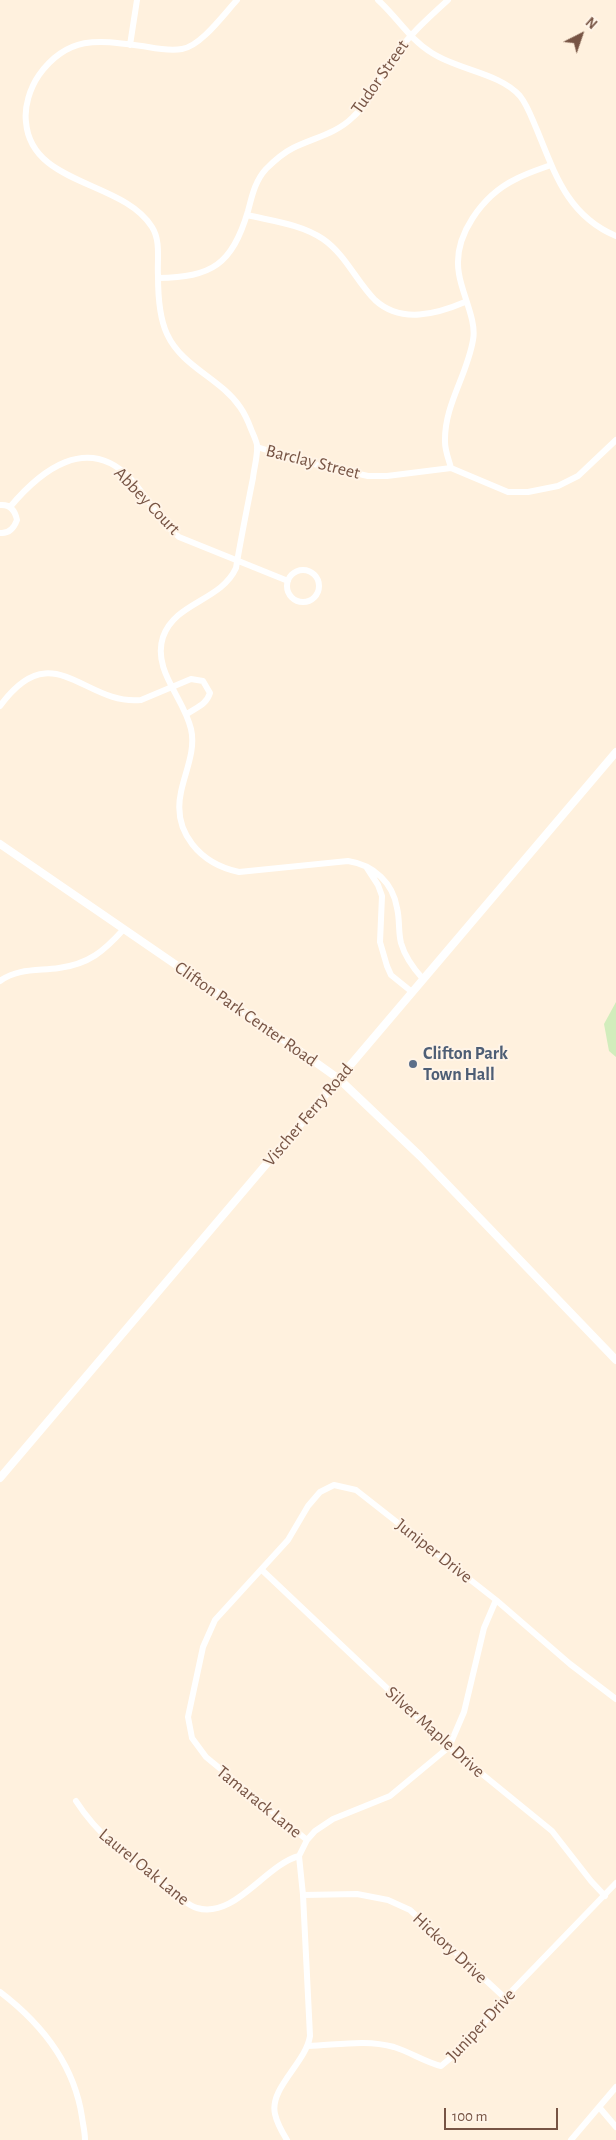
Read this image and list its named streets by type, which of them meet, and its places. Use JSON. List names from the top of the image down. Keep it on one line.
{"streets":{"street":["Tudor Street","Barclay Street","Abbey Court","Clifton Park Center Road","Vischer Ferry Road","Juniper Drive","Silver Maple Drive","Tamarack Lane","Laurel Oak Lane","Hickory Drive"]},"crossings":[["Clifton Park Center Road","Vischer Ferry Road"],["Juniper Drive","Silver Maple Drive"],["Juniper Drive","Tamarack Lane"],["Juniper Drive","Hickory Drive"],["Silver Maple Drive","Tamarack Lane"],["Tamarack Lane","Laurel Oak Lane"],["Tamarack Lane","Hickory Drive"]],"places":["Clifton Park Town Hall"],"scale_bar":"100 m","north":"top right"}
